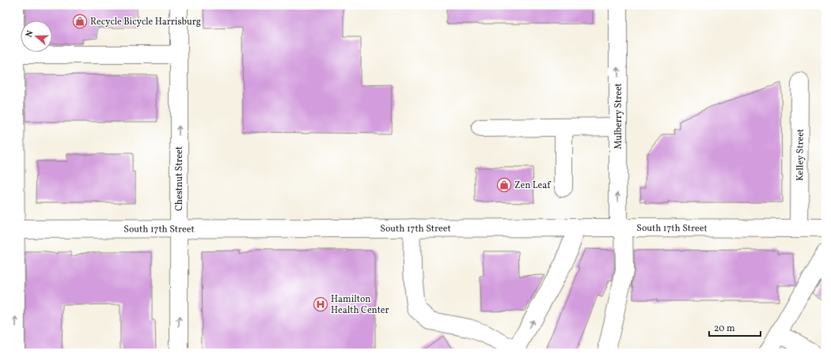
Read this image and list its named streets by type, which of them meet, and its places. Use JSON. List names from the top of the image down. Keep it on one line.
{"streets":{"street":["Mulberry Street","Kelley Street","Chestnut Street","South 17th Street"]},"crossings":[["Mulberry Street","South 17th Street"],["Kelley Street","South 17th Street"],["Chestnut Street","South 17th Street"]],"one_way":["Mulberry Street","Chestnut Street"],"places":{"shop":["Recycle Bicycle Harrisburg","Zen Leaf"],"hospital":["Hamilton Health Center"]},"scale_bar":"20 m","north":"left"}
